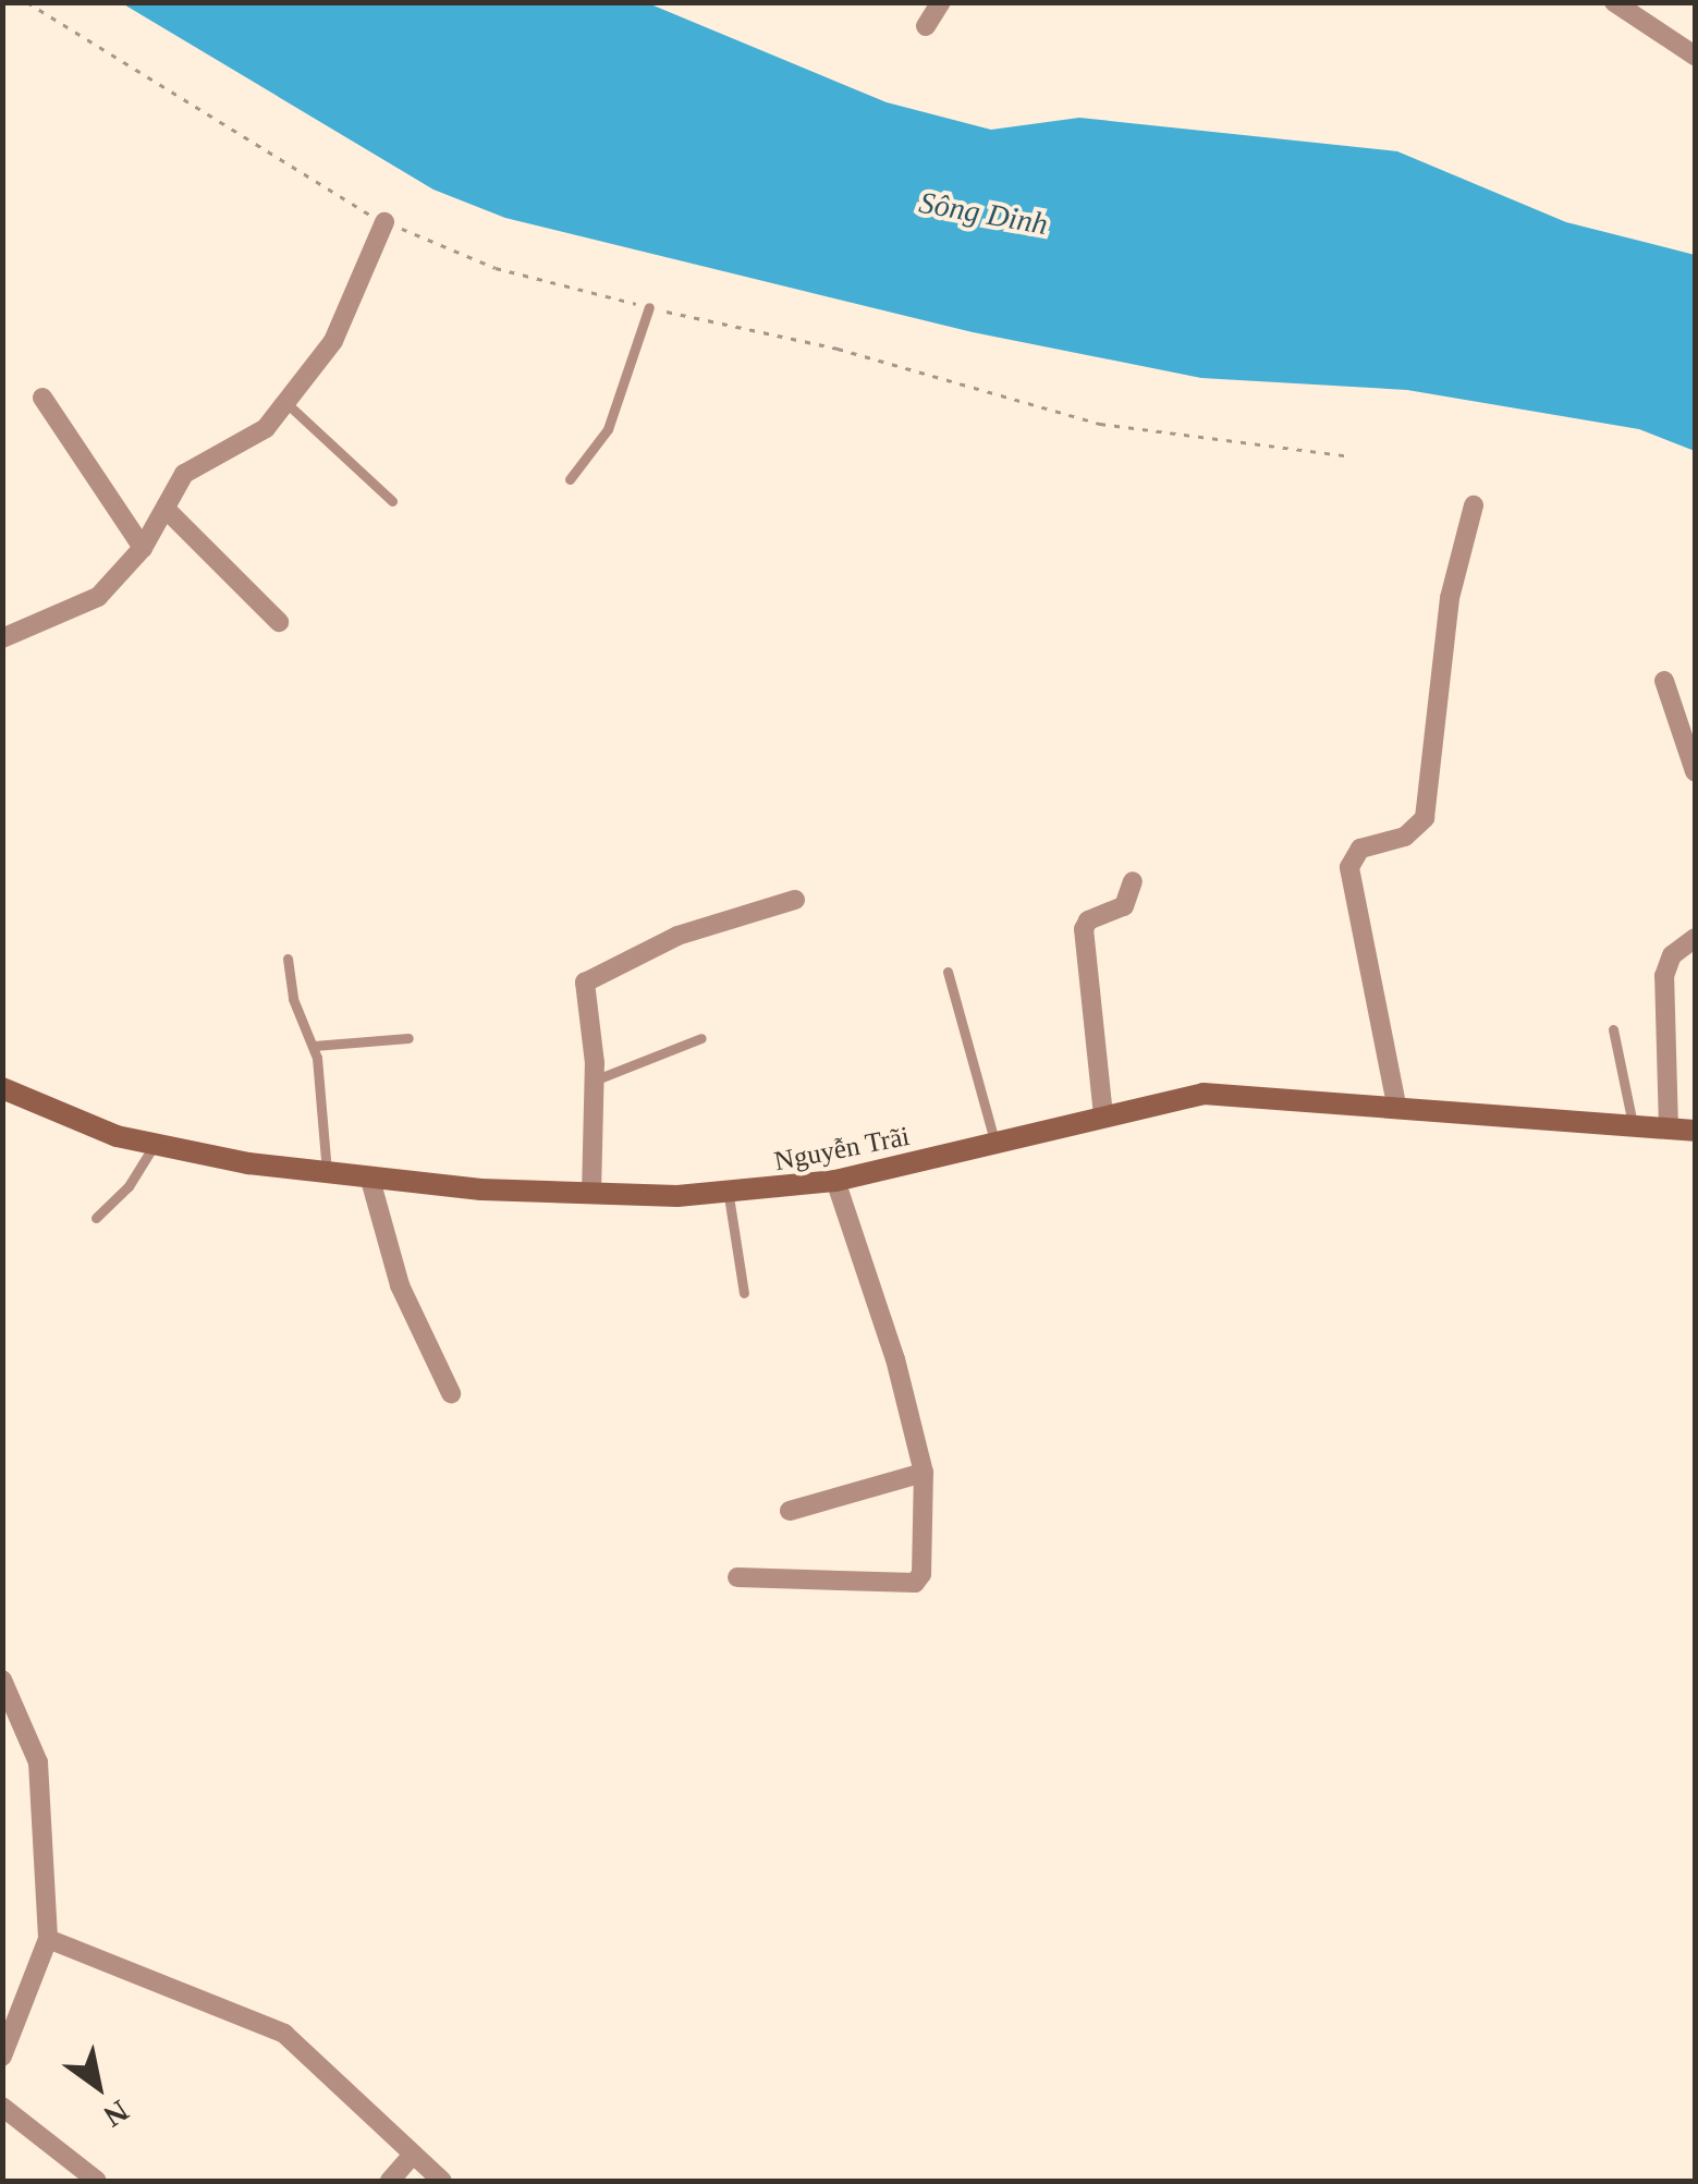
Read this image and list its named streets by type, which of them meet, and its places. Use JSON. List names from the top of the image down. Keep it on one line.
{"streets":{"main road":["Nguyễn Trãi"]},"water":["Sông Dinh"],"north":"bottom right"}
